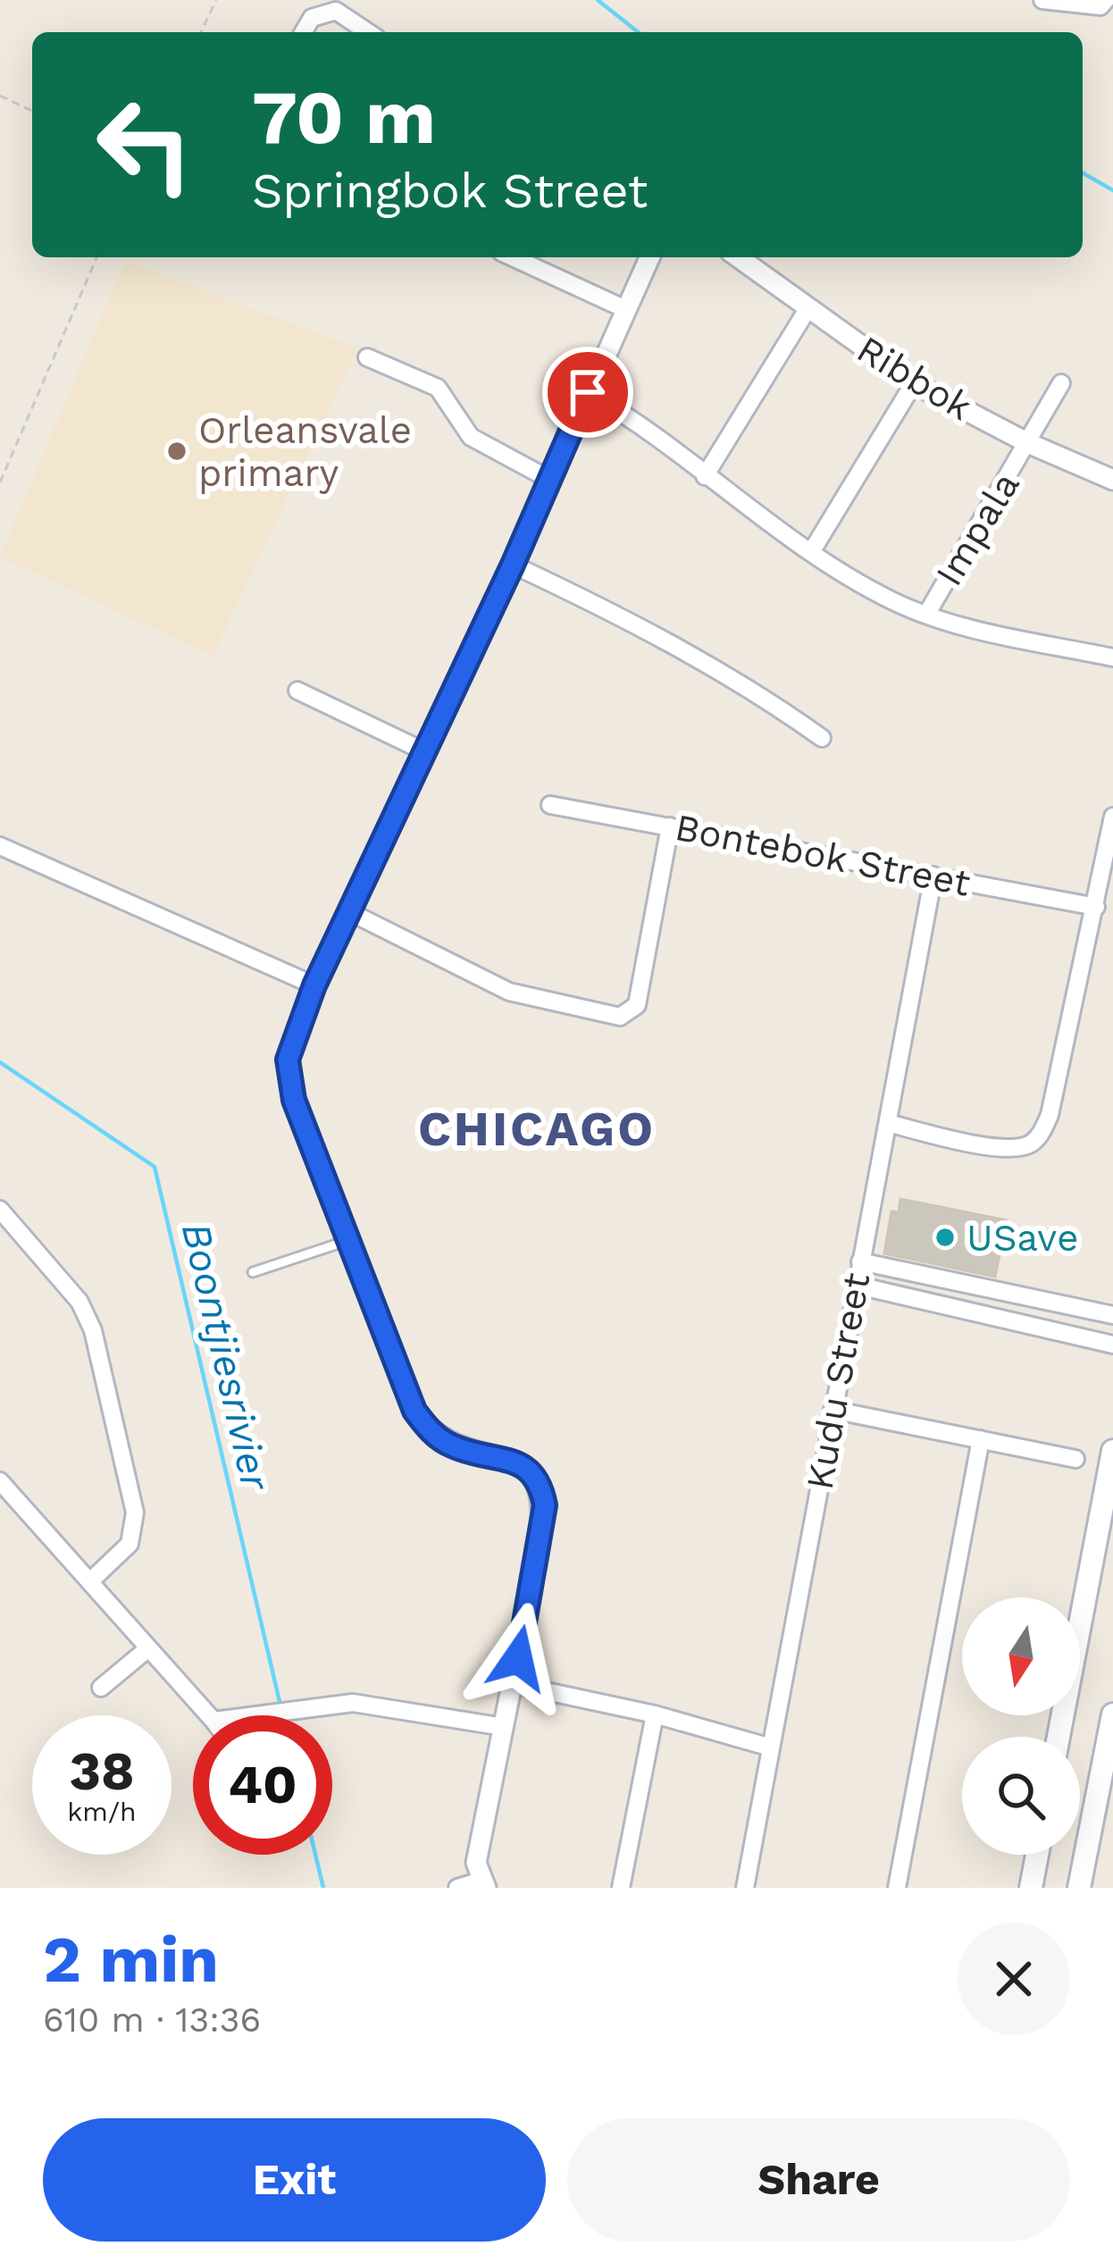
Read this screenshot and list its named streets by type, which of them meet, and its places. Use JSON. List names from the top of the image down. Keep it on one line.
{"streets":{"street":["Ribbok","Impala","Bontebok Street","Kudu Street"]},"crossings":[["Ribbok","Impala"],["Bontebok Street","Kudu Street"]],"districts":["CHICAGO"],"water":["Boontjiesrivier"],"places":["Orleansvale primary","USave"],"north":"bottom","page":{"turn":["70 m","Springbok Street"],"speed":"38 km/h","limit":"40","heading":["2 min","610 m · 13:36"],"buttons":["Exit","Share"]}}
